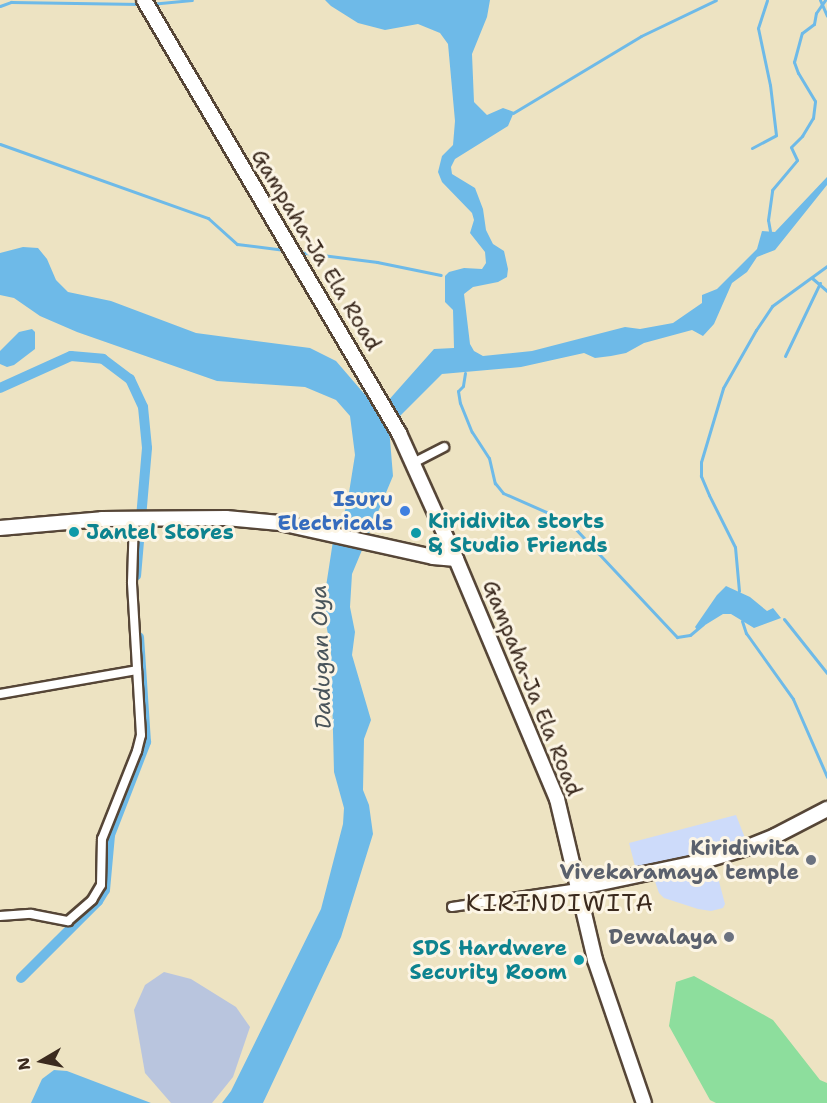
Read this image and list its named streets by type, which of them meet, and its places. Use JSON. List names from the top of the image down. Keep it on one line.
{"streets":{"main road":["Gampaha-Ja Ela Road"]},"districts":["KIRINDIWITA"],"water":["Dadugan Oya"],"places":["Isuru Electricals","Jantel Stores","Kiridivita storts & Studio Friends","Kiridiwita Vivekaramaya temple","Dewalaya","SDS Hardwere Security Room"],"north":"left"}
